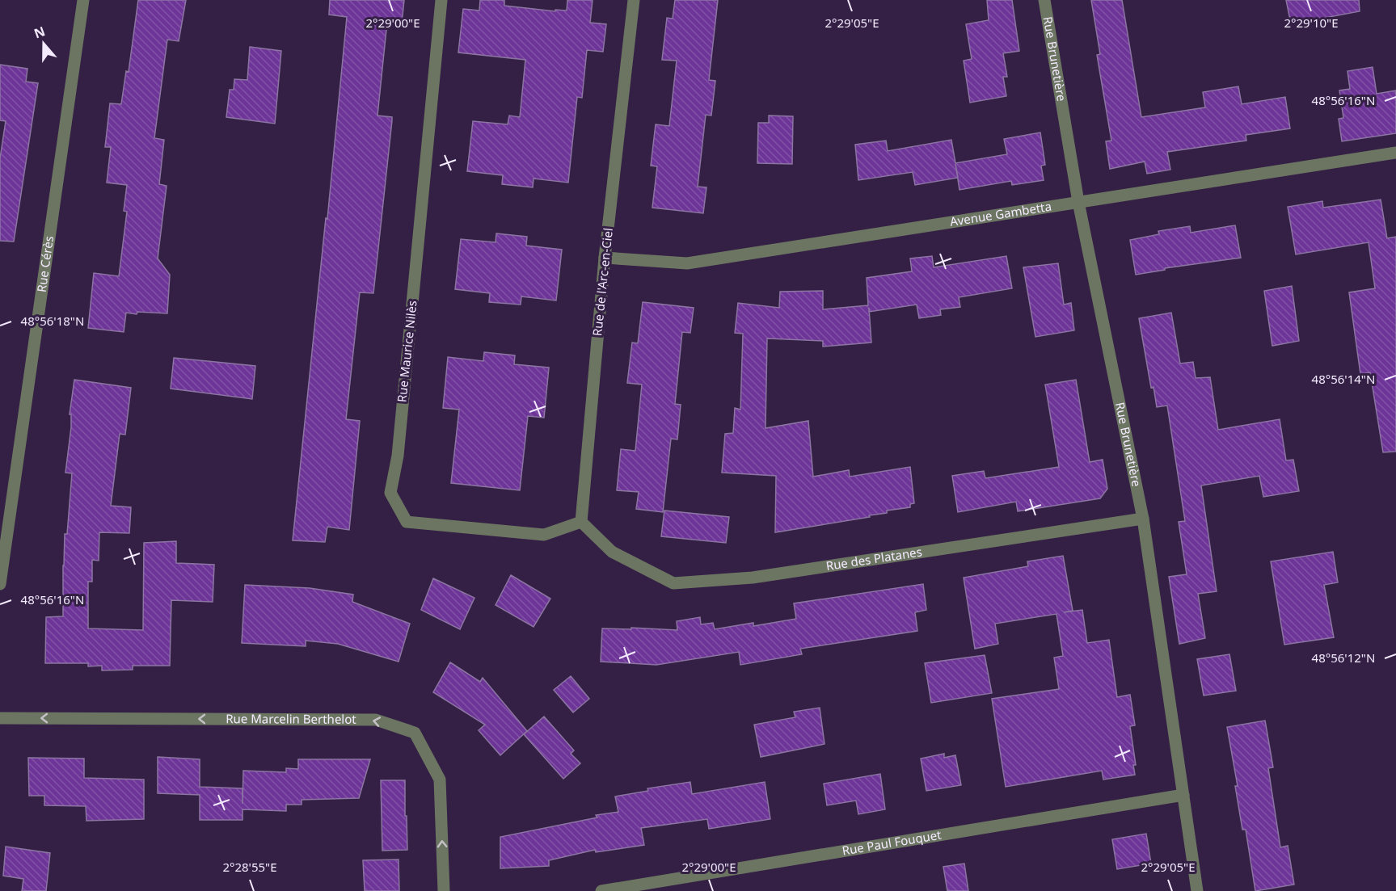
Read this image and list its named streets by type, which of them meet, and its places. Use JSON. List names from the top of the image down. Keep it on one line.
{"streets":{"street":["Rue Brunetière","Avenue Gambetta","Rue Cérès","Rue de l'Arc-en-Ciel","Rue Maurice Nilès","Rue des Platanes","Rue Marcelin Berthelot","Rue Paul Fouquet"]},"crossings":[["Rue Brunetière","Avenue Gambetta"],["Rue Brunetière","Rue des Platanes"],["Rue Brunetière","Rue Paul Fouquet"],["Avenue Gambetta","Rue de l'Arc-en-Ciel"],["Rue de l'Arc-en-Ciel","Rue Maurice Nilès"],["Rue de l'Arc-en-Ciel","Rue des Platanes"],["Rue Maurice Nilès","Rue des Platanes"]],"one_way":["Rue Marcelin Berthelot"],"north":"top","coordinates":["2°29'00\"E","2°29'05\"E","2°29'10\"E","48°56'16\"N","48°56'18\"N","48°56'14\"N","48°56'12\"N","2°28'55\"E"]}
